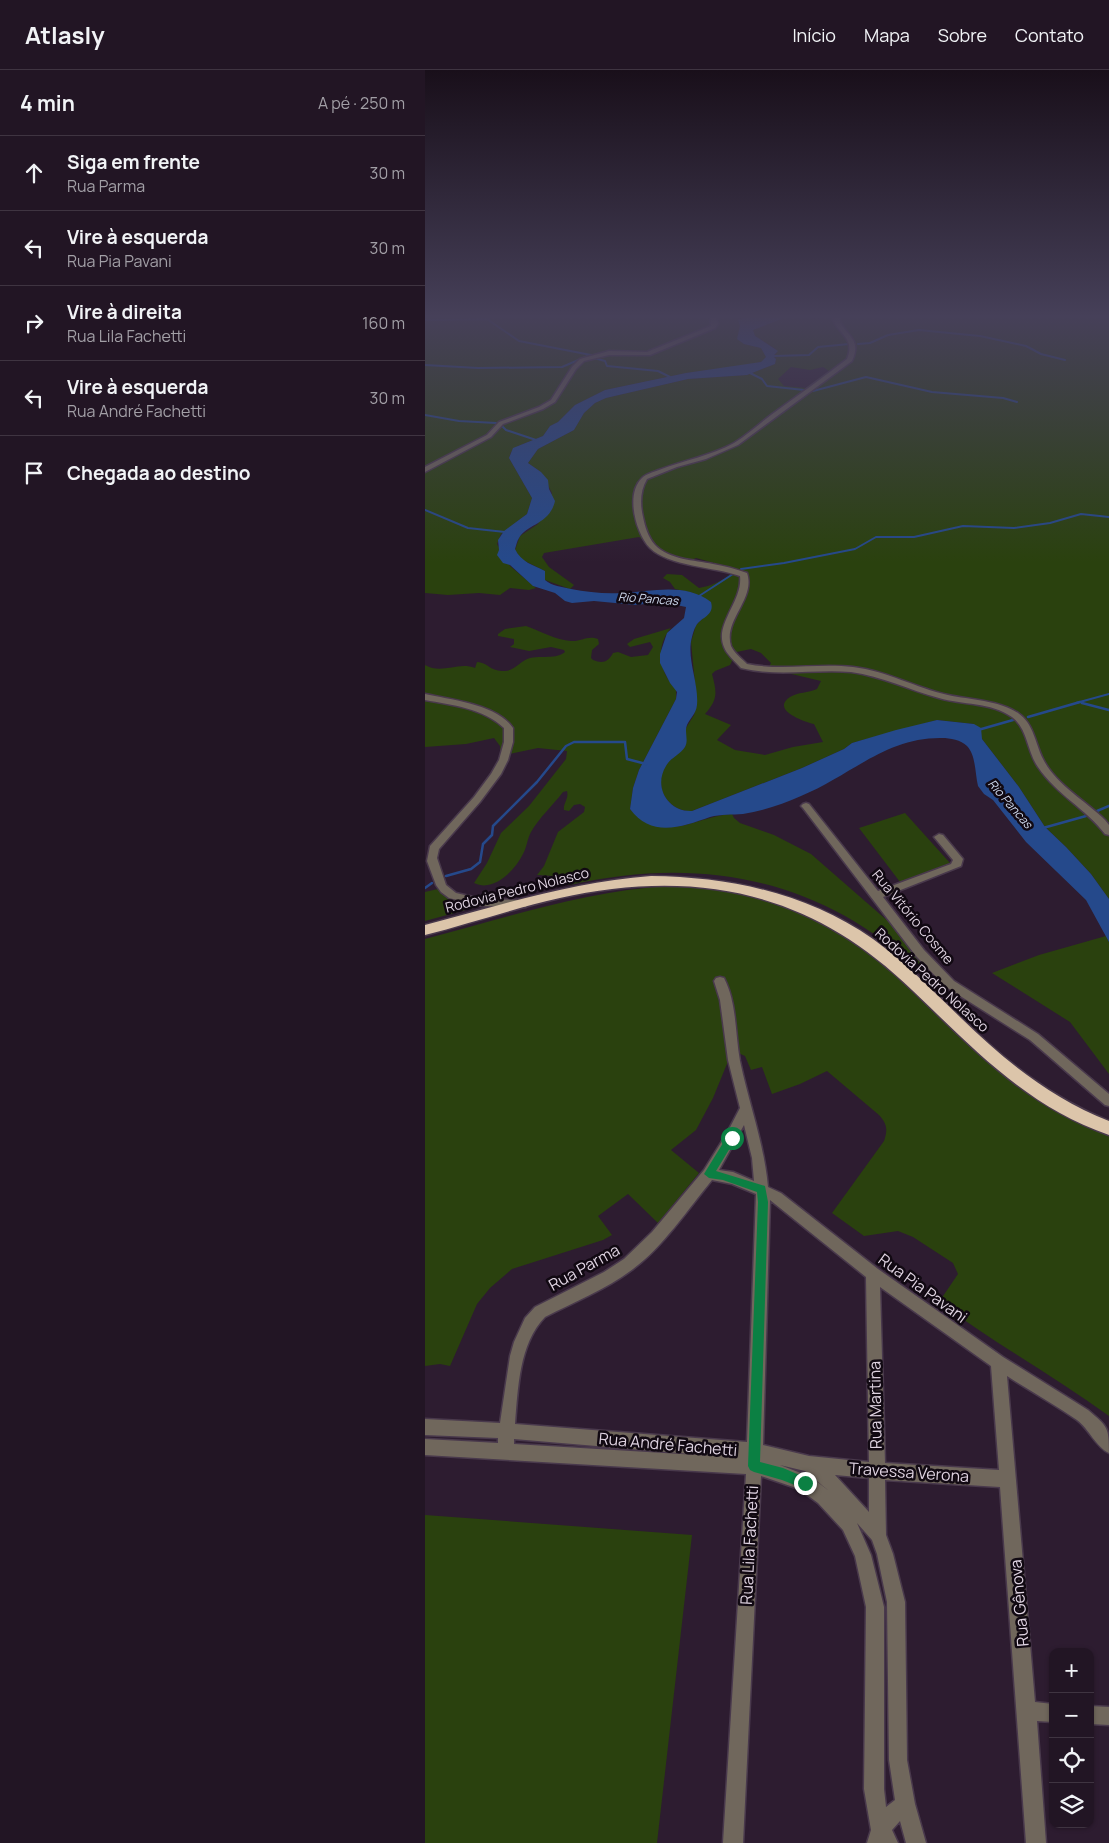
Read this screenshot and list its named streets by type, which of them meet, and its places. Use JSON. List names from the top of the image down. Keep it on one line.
{"streets":{"highway":["Rodovia Pedro Nolasco"],"street":["Rua Vitório Cosme","Rua Parma","Rua Pia Pavani","Rua Martina","Rua André Fachetti","Travessa Verona","Rua Lila Fachetti","Rua Gênova"]},"crossings":[["Rua Parma","Rua Pia Pavani"],["Rua Parma","Rua André Fachetti"],["Rua Parma","Rua Lila Fachetti"],["Rua Pia Pavani","Rua Martina"],["Rua Pia Pavani","Rua Lila Fachetti"],["Rua Pia Pavani","Rua Gênova"],["Rua Martina","Rua André Fachetti"],["Rua Martina","Travessa Verona"],["Rua André Fachetti","Travessa Verona"],["Rua André Fachetti","Rua Lila Fachetti"],["Travessa Verona","Rua Gênova"]],"water":["Rio Pancas"],"page":{"header":"Atlasly","nav":["Início","Mapa","Sobre","Contato"],"heading":["4 min","A pé · 250 m"],"list":[["Siga em frente","Rua Parma","30 m"],["Vire à esquerda","Rua Pia Pavani","30 m"],["Vire à direita","Rua Lila Fachetti","160 m"],["Vire à esquerda","Rua André Fachetti","30 m"],"Chegada ao destino"],"map_buttons":["+","−"]}}
